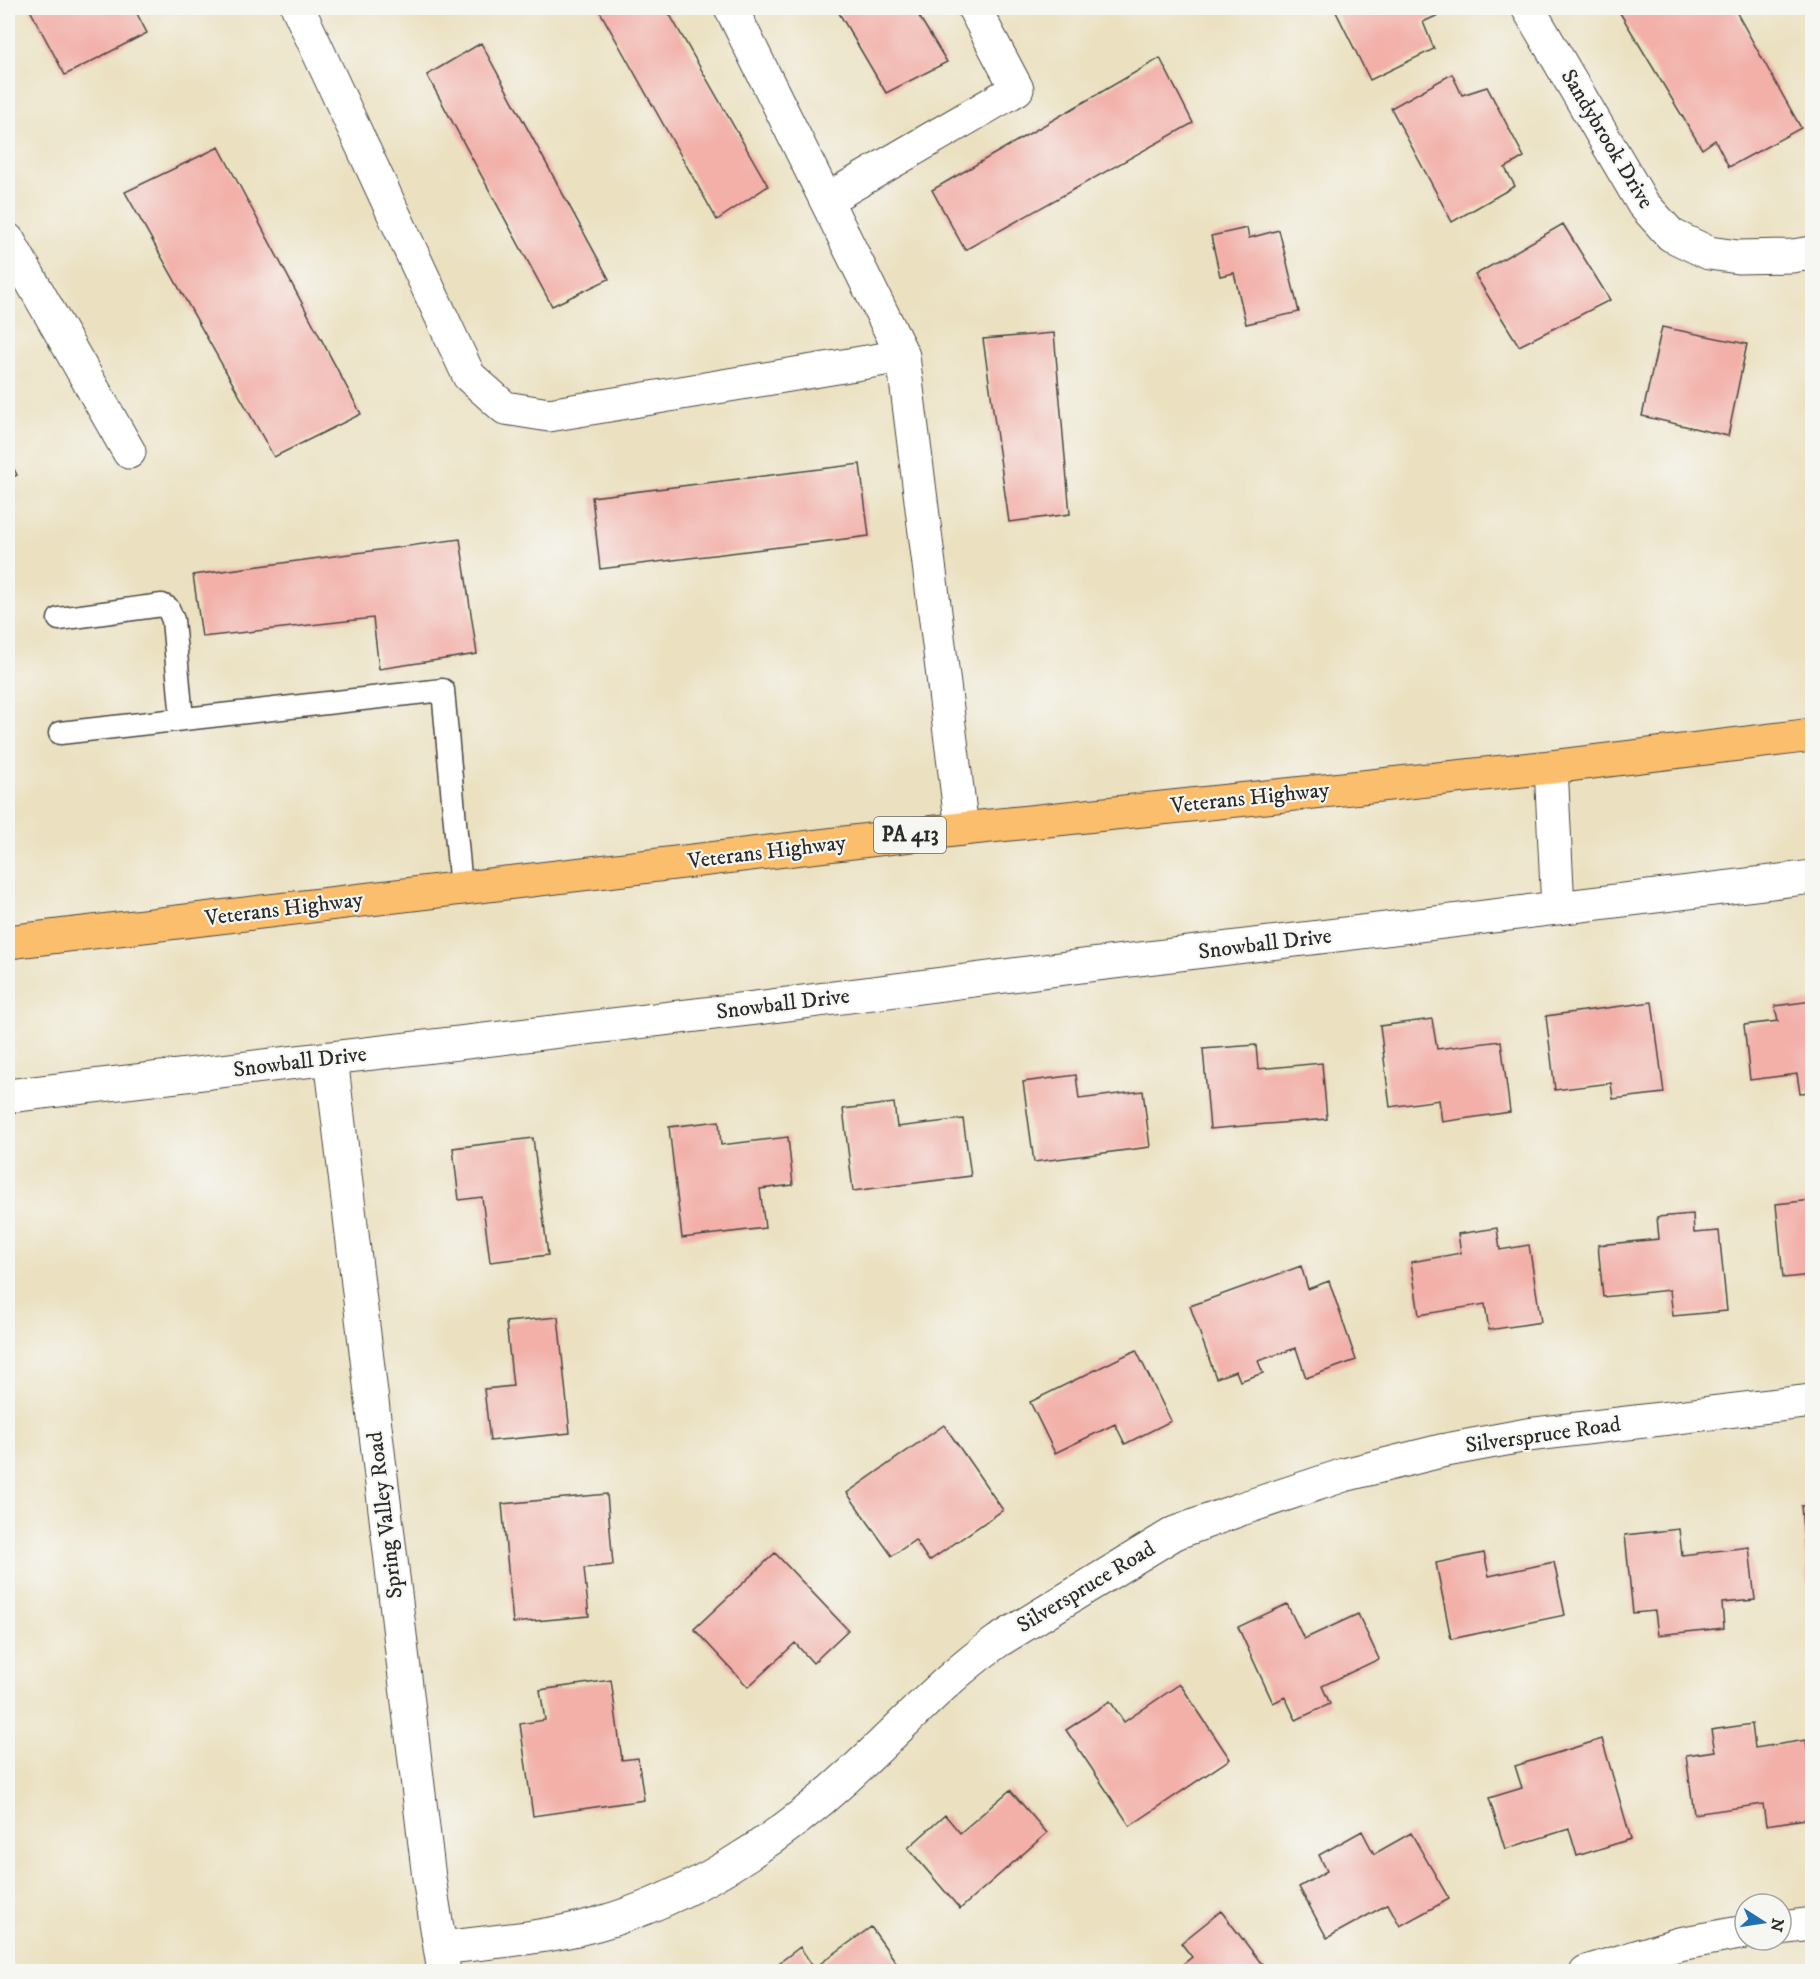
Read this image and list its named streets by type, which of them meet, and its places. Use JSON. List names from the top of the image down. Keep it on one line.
{"streets":{"main road":["Veterans Highway","PA 413"],"street":["Sandybrook Drive","Snowball Drive","Silverspruce Road","Spring Valley Road"]},"crossings":[["Snowball Drive","Spring Valley Road"],["Silverspruce Road","Spring Valley Road"]],"north":"right"}
